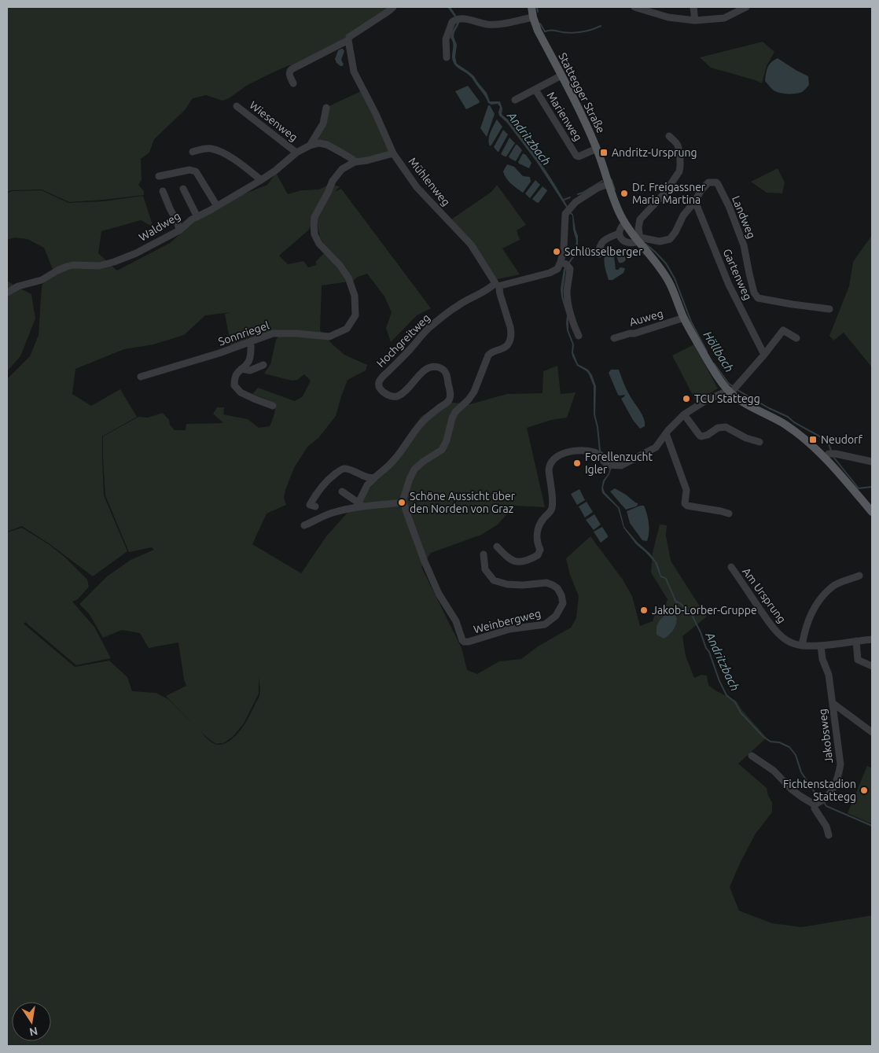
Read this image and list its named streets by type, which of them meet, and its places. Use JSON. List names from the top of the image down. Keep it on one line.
{"streets":{"main road":["Stattegger Straße"],"street":["Marienweg","Wiesenweg","Mühlenweg","Landweg","Waldweg","Gartenweg","Auweg","Sonnriegel","Hochgreitweg","Am Ursprung","Weinbergweg","Jakobsweg"]},"crossings":[["Stattegger Straße","Marienweg"],["Stattegger Straße","Landweg"],["Stattegger Straße","Auweg"],["Wiesenweg","Waldweg"],["Mühlenweg","Hochgreitweg"],["Landweg","Gartenweg"],["Waldweg","Sonnriegel"],["Am Ursprung","Jakobsweg"]],"water":["Andritzbach","Höllbach"],"places":{"transit":["Andritz-Ursprung","Neudorf"],"other":["Dr. Freigassner Maria Martina","Schlüsselberger","TCU Stattegg","Forellenzucht Igler","Schöne Aussicht über den Norden von Graz","Jakob-Lorber-Gruppe","Fichtenstadion Stattegg"]},"north":"bottom"}
